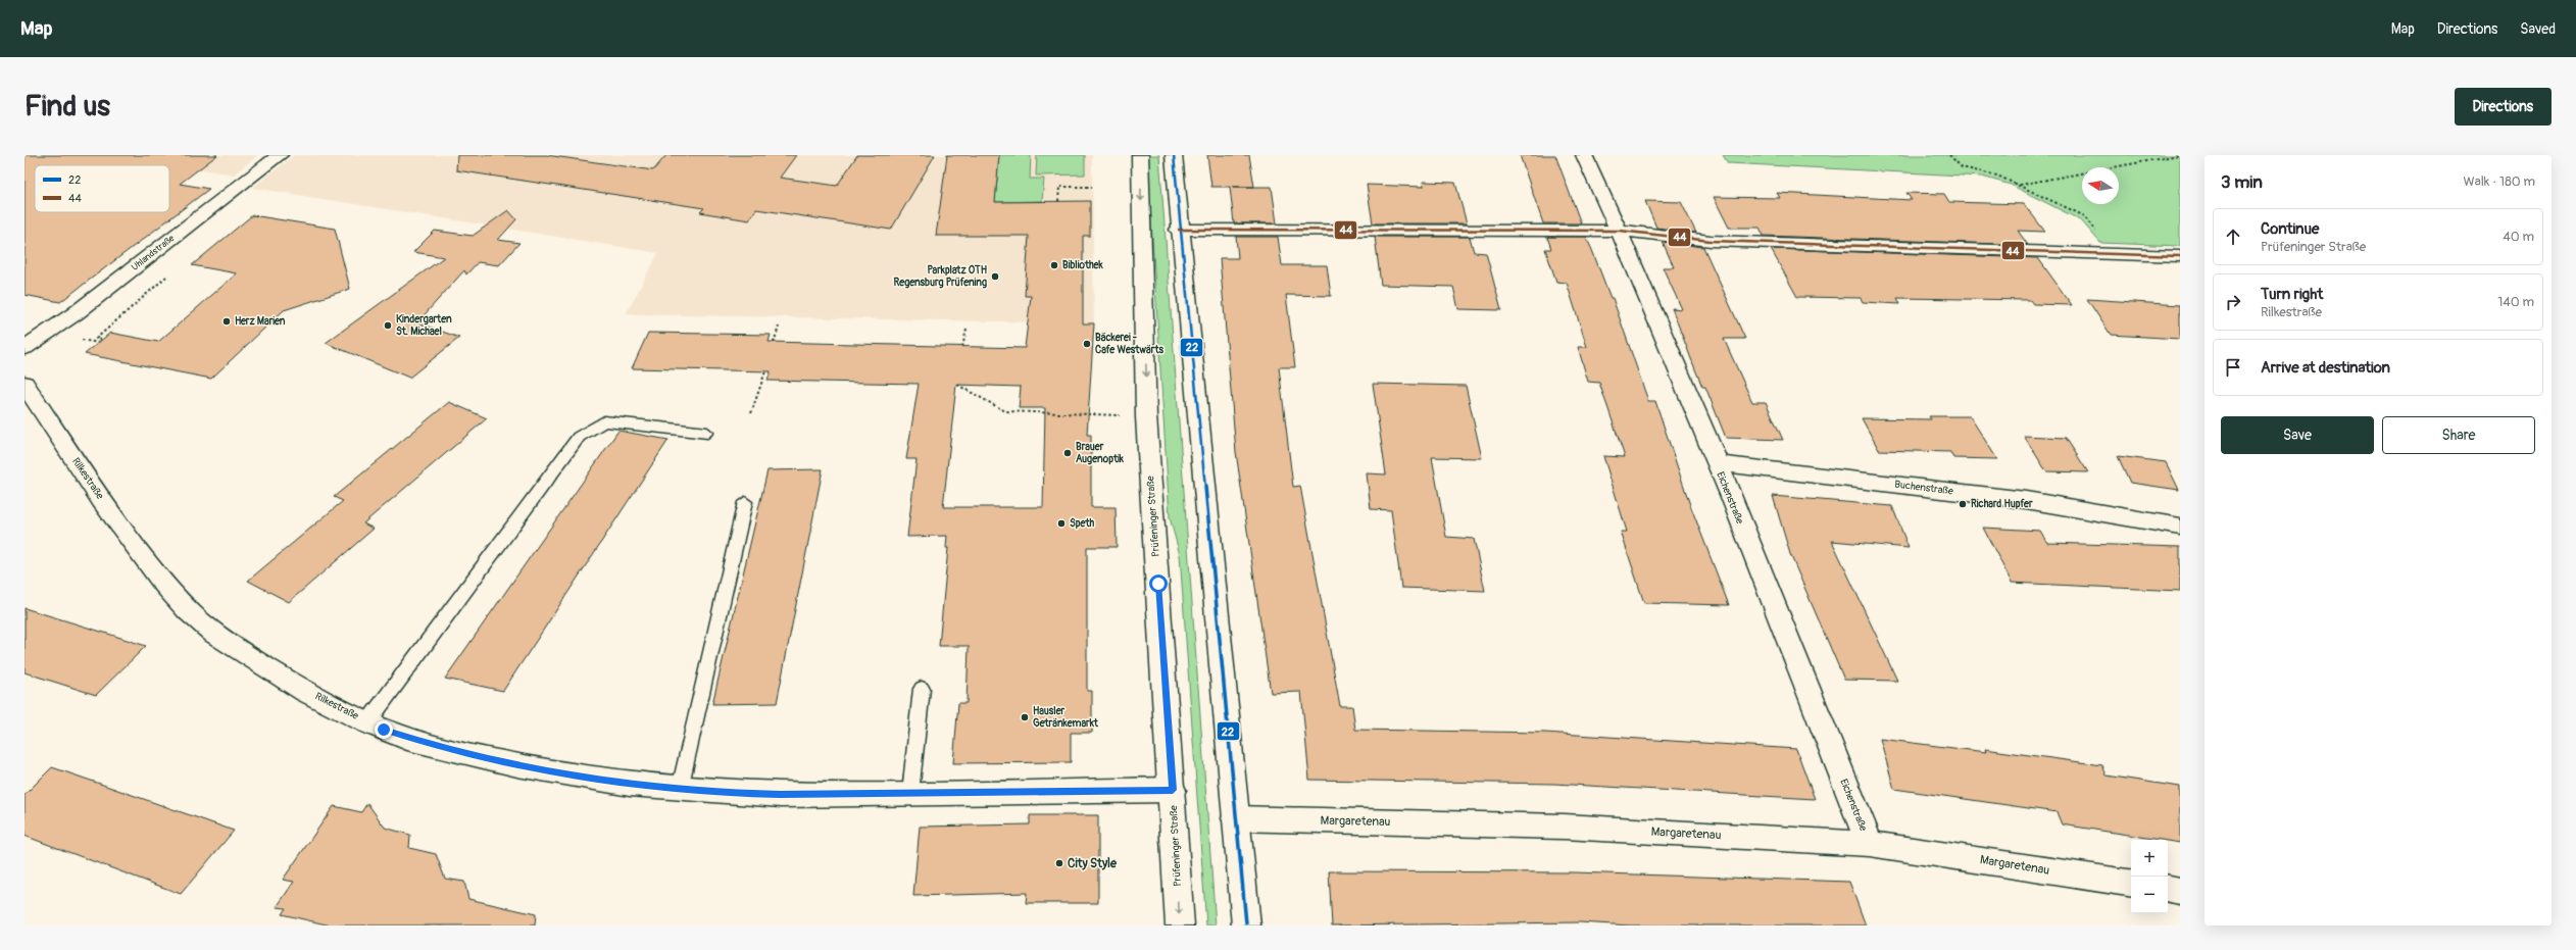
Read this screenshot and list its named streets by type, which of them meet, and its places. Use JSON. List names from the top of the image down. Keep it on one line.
{"streets":{"street":["Uhlandstraße","Rilkestraße","Buchenstraße","Eichenstraße","Prüfeninger Straße","Margaretenau"]},"crossings":[["Rilkestraße","Prüfeninger Straße"],["Buchenstraße","Eichenstraße"],["Eichenstraße","Margaretenau"]],"places":["Bibliothek","Parkplatz OTH Regensburg Prüfening","Herz Marien","Kindergarten St. Michael","Bäckerei - Cafe Westwärts","Brauer Augenoptik","Richard Hupfer","Speth","Hausler Getränkemarkt","City Style"],"lines":["transit line 22","transit line 44"],"legend":["22","44"],"north":"left","page":{"header":"Map","nav":["Map","Directions","Saved"],"buttons":["Directions",["Save","Share"]],"title":"Find us","heading":["3 min","Walk · 180 m"],"list":[["Continue","Prüfeninger Straße","40 m"],["Turn right","Rilkestraße","140 m"],"Arrive at destination"],"map_buttons":["+","−"]}}
